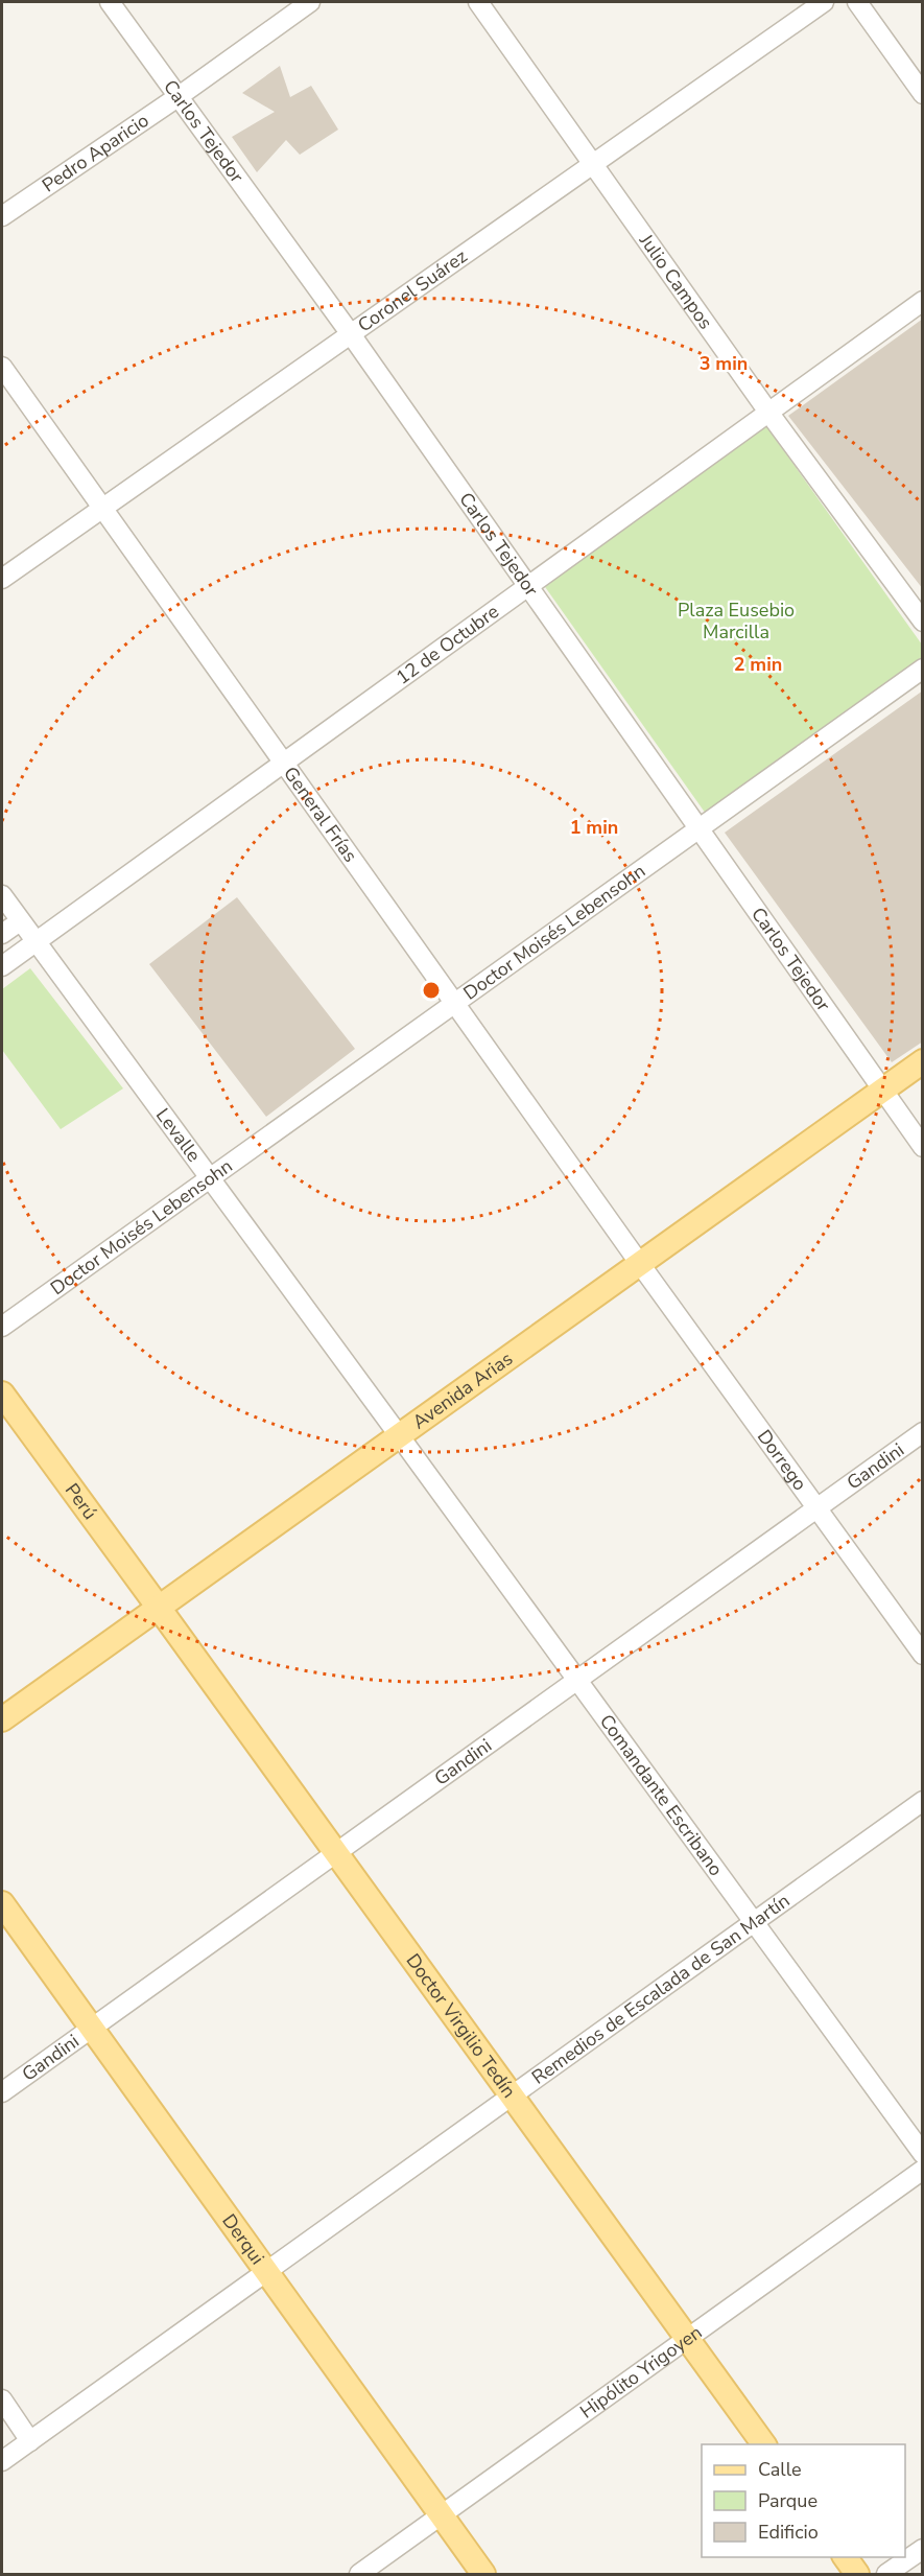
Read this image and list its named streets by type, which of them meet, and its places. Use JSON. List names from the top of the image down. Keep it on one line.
{"streets":{"main road":["Avenida Arias","Perú","Doctor Virgilio Tedín","Derqui"],"street":["Carlos Tejedor","Pedro Aparicio","Julio Campos","Coronel Suárez","12 de Octubre","General Frías","Doctor Moisés Lebensohn","Levalle","Dorrego","Gandini","Comandante Escribano","Remedios de Escalada de San Martín","Hipólito Yrigoyen"]},"crossings":[["Carlos Tejedor","Pedro Aparicio"],["Carlos Tejedor","Coronel Suárez"],["Carlos Tejedor","12 de Octubre"],["Carlos Tejedor","Doctor Moisés Lebensohn"],["Carlos Tejedor","Avenida Arias"],["Julio Campos","Coronel Suárez"],["Julio Campos","12 de Octubre"],["Coronel Suárez","General Frías"],["12 de Octubre","General Frías"],["12 de Octubre","Levalle"],["General Frías","Doctor Moisés Lebensohn"],["General Frías","Avenida Arias"],["General Frías","Dorrego"],["Doctor Moisés Lebensohn","Levalle"],["Levalle","Avenida Arias"],["Levalle","Comandante Escribano"],["Avenida Arias","Dorrego"],["Avenida Arias","Perú"],["Avenida Arias","Comandante Escribano"],["Avenida Arias","Doctor Virgilio Tedín"],["Dorrego","Gandini"],["Gandini","Comandante Escribano"],["Gandini","Doctor Virgilio Tedín"],["Gandini","Derqui"],["Perú","Doctor Virgilio Tedín"],["Comandante Escribano","Remedios de Escalada de San Martín"],["Remedios de Escalada de San Martín","Doctor Virgilio Tedín"],["Remedios de Escalada de San Martín","Derqui"],["Doctor Virgilio Tedín","Hipólito Yrigoyen"],["Derqui","Hipólito Yrigoyen"]],"parks":["Plaza Eusebio Marcilla"],"legend":["Calle","Parque","Edificio"],"rings":["3 min","2 min","1 min"]}
